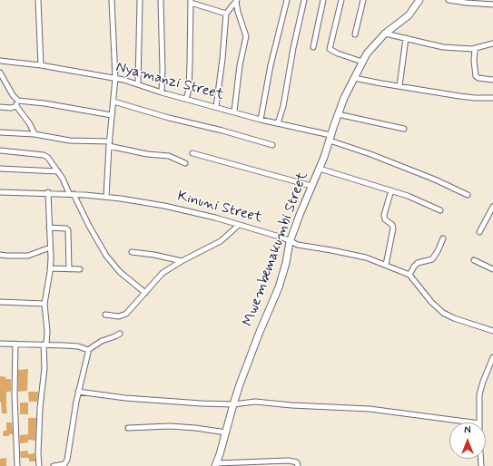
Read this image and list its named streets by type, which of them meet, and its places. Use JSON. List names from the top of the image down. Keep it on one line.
{"streets":{"street":["Nyamanzi Street","Kinuni Street","Mwembemakumbi Street"]},"crossings":[["Nyamanzi Street","Mwembemakumbi Street"],["Kinuni Street","Mwembemakumbi Street"]],"north":"top"}
